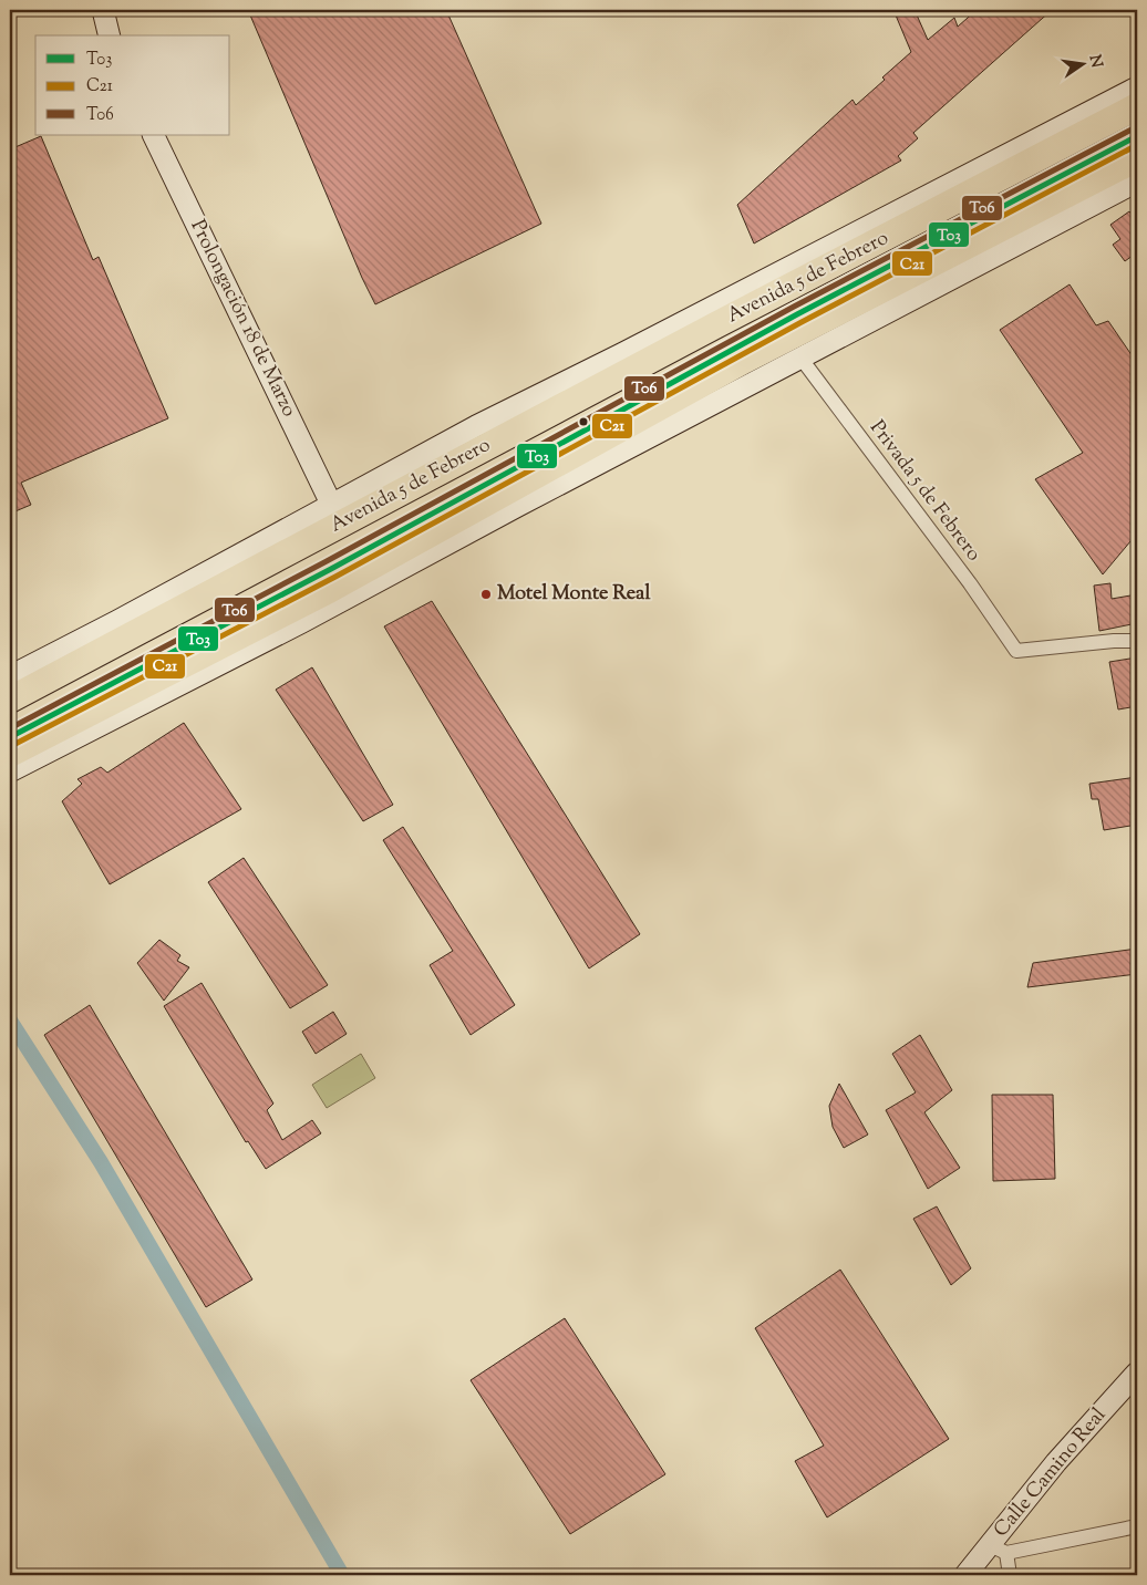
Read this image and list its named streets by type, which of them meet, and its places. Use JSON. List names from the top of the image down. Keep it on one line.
{"streets":{"highway":["Avenida 5 de Febrero"],"main road":["Prolongación 18 de Marzo","Calle Camino Real"],"street":["Privada 5 de Febrero"]},"crossings":[["Avenida 5 de Febrero","Prolongación 18 de Marzo"]],"places":["Motel Monte Real"],"lines":["transit line T06","transit line T03","transit line C21"],"legend":["T03","C21","T06"],"north":"right"}
